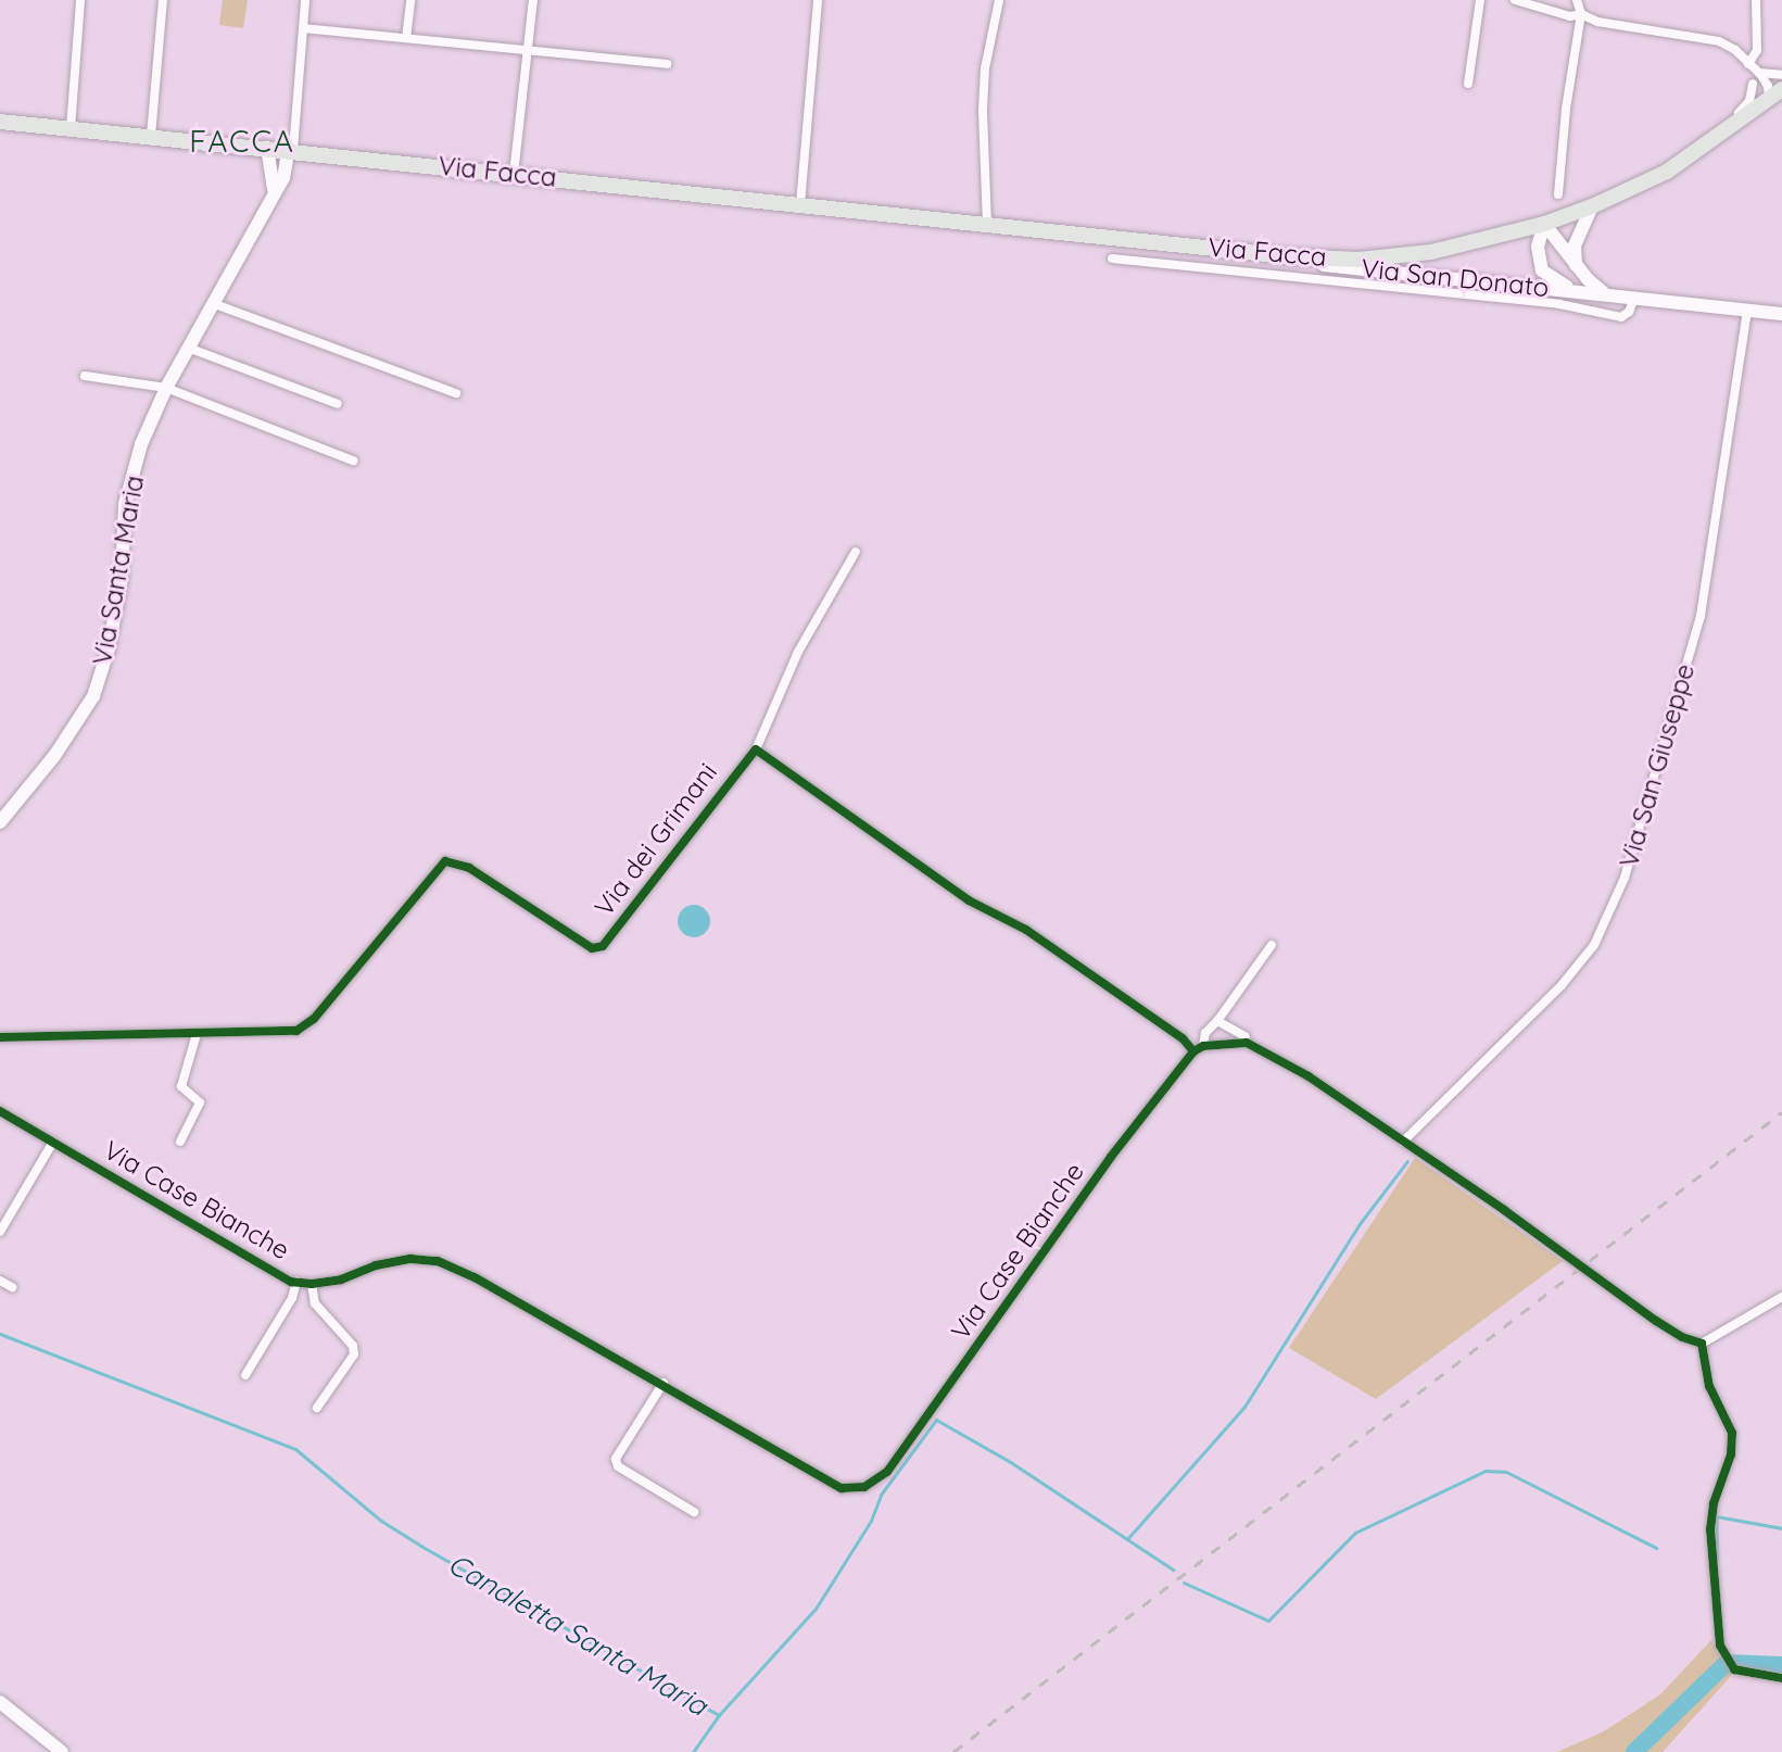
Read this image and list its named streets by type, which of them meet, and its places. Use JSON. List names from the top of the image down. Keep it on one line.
{"streets":{"main road":["Via Facca","Via San Donato","Via Santa Maria"],"street":["Via San Giuseppe","Via dei Grimani","Via Case Bianche"]},"crossings":[["Via Facca","Via San Donato"],["Via Facca","Via Santa Maria"],["Via San Donato","Via San Giuseppe"]],"districts":["FACCA"],"water":["Canaletta Santa Maria"]}
